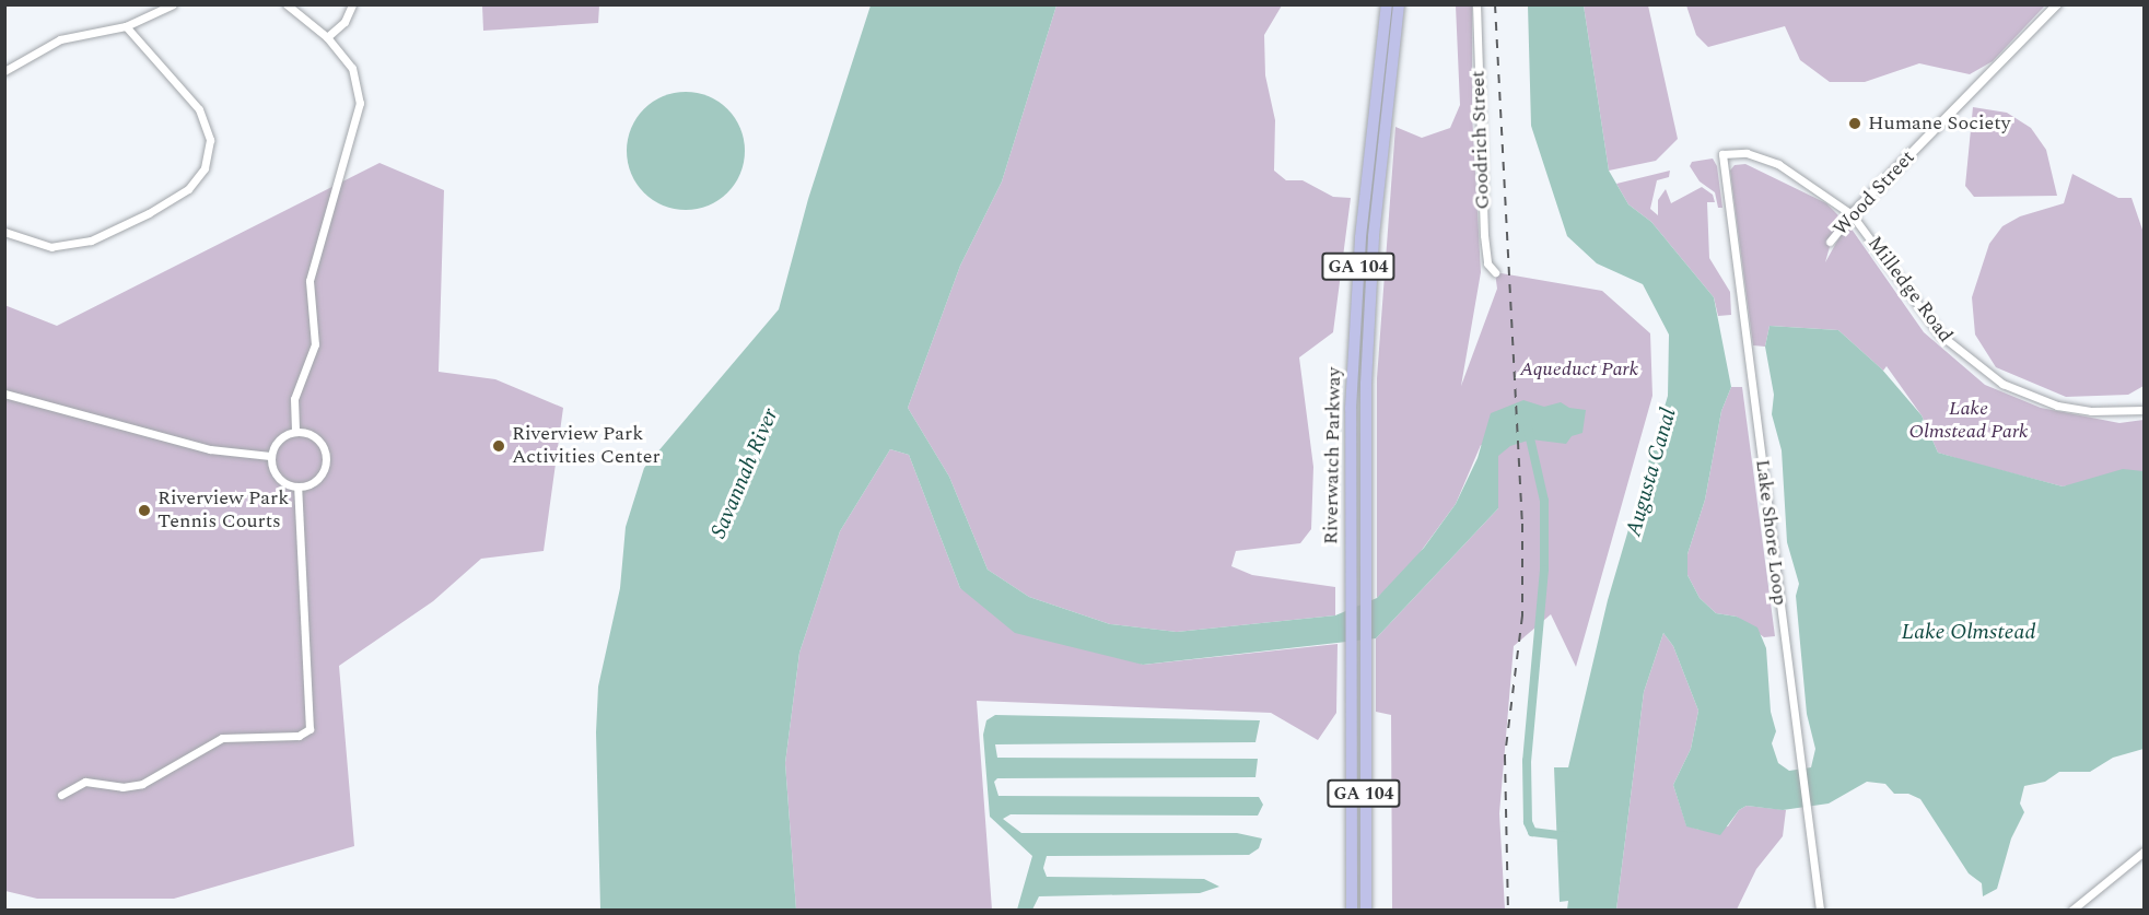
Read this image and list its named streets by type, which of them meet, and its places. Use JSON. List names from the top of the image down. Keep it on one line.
{"streets":{"main road":["GA 104","Riverwatch Parkway"],"street":["Goodrich Street","Wood Street","Milledge Road","Lake Shore Loop"]},"crossings":[["Wood Street","Milledge Road"],["Milledge Road","Lake Shore Loop"]],"water":["Augusta Canal","Savannah River","Lake Olmstead"],"parks":["Aqueduct Park","Lake Olmstead Park"],"places":["Humane Society","Riverview Park Activities Center","Riverview Park Tennis Courts"]}
